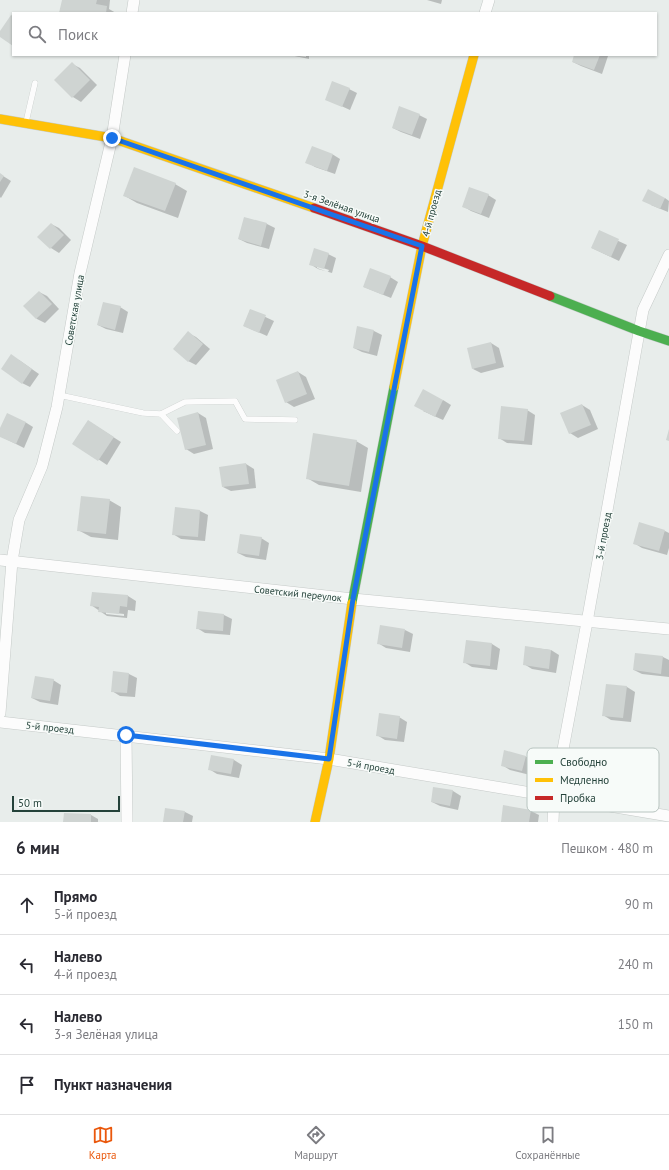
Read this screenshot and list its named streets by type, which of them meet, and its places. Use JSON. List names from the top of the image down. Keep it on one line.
{"streets":{"street":["3-я Зелёная улица","4-й проезд","Советская улица","3-й проезд","Советский переулок","5-й проезд"]},"crossings":[["3-я Зелёная улица","4-й проезд"],["3-я Зелёная улица","Советская улица"],["3-я Зелёная улица","3-й проезд"],["4-й проезд","Советский переулок"],["4-й проезд","5-й проезд"],["Советская улица","Советский переулок"],["3-й проезд","Советский переулок"]],"legend":["Свободно","Медленно","Пробка"],"scale_bar":"50 m","page":{"search":"Поиск","scale":"50 m","heading":["6 мин","Пешком · 480 m"],"list":[["Прямо","5-й проезд","90 m"],["Налево","4-й проезд","240 m"],["Налево","3-я Зелёная улица","150 m"],"Пункт назначения"],"nav":["Карта","Маршрут","Сохранённые"]}}
